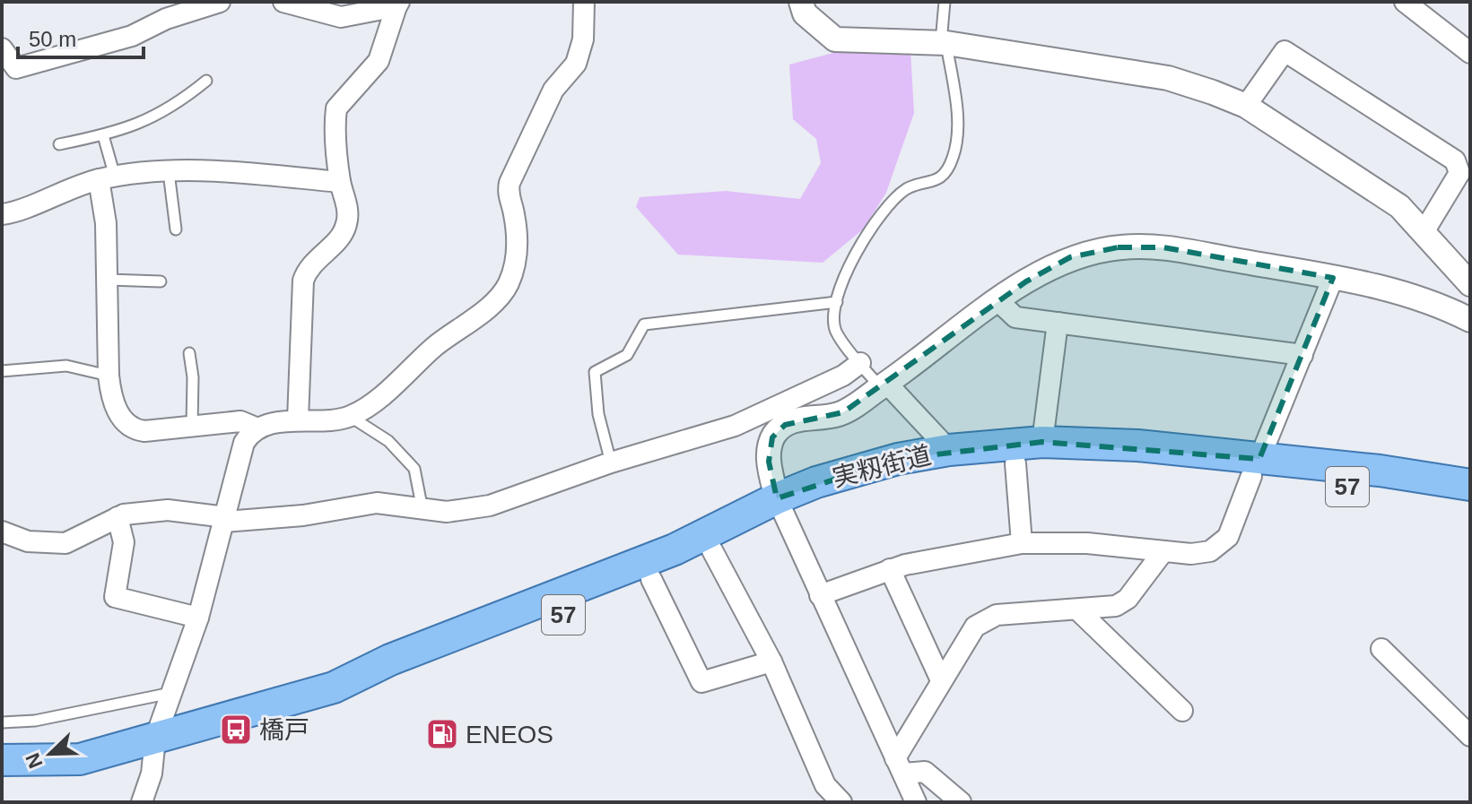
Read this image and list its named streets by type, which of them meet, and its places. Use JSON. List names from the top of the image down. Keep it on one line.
{"streets":{"main road":["実籾街道","57"]},"places":{"bus stop":["橋戸"],"fuel station":["ENEOS"]},"scale_bar":"50 m","north":"bottom left"}
